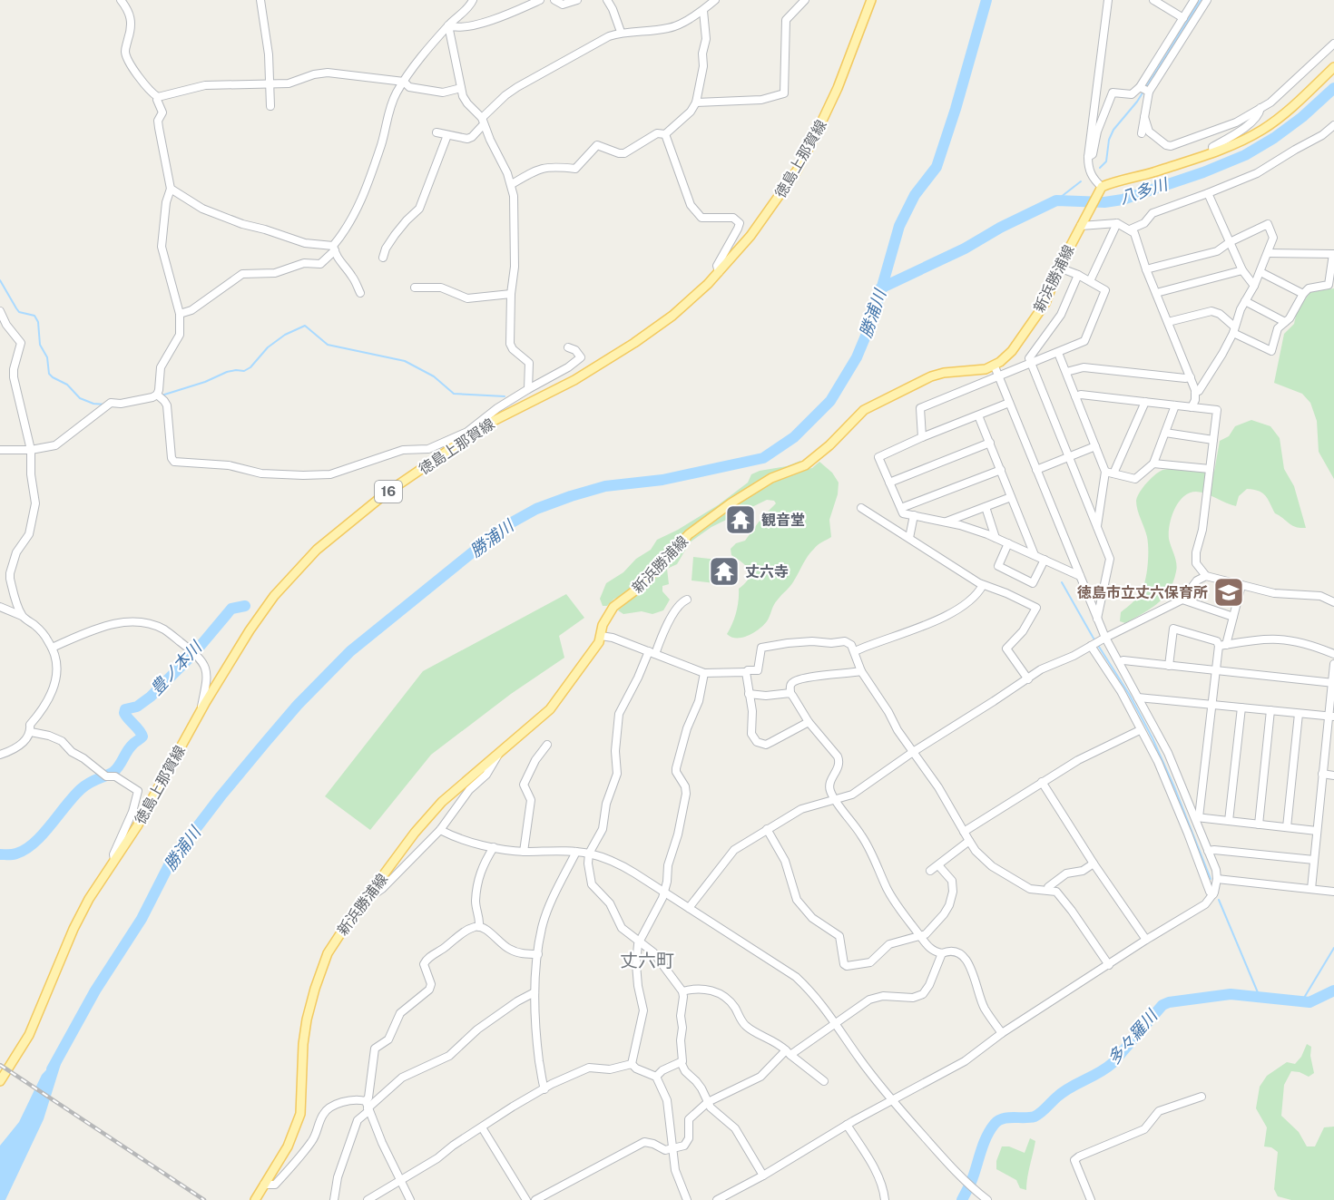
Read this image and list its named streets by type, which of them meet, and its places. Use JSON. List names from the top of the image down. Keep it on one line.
{"streets":{"main road":["徳島上那賀線","新浜勝浦線","16"]},"districts":["丈六町"],"water":["八多川","勝浦川","豊ノ本川","多々羅川"],"places":{"temple":["観音堂","丈六寺"],"school or university":["徳島市立丈六保育所"]}}
